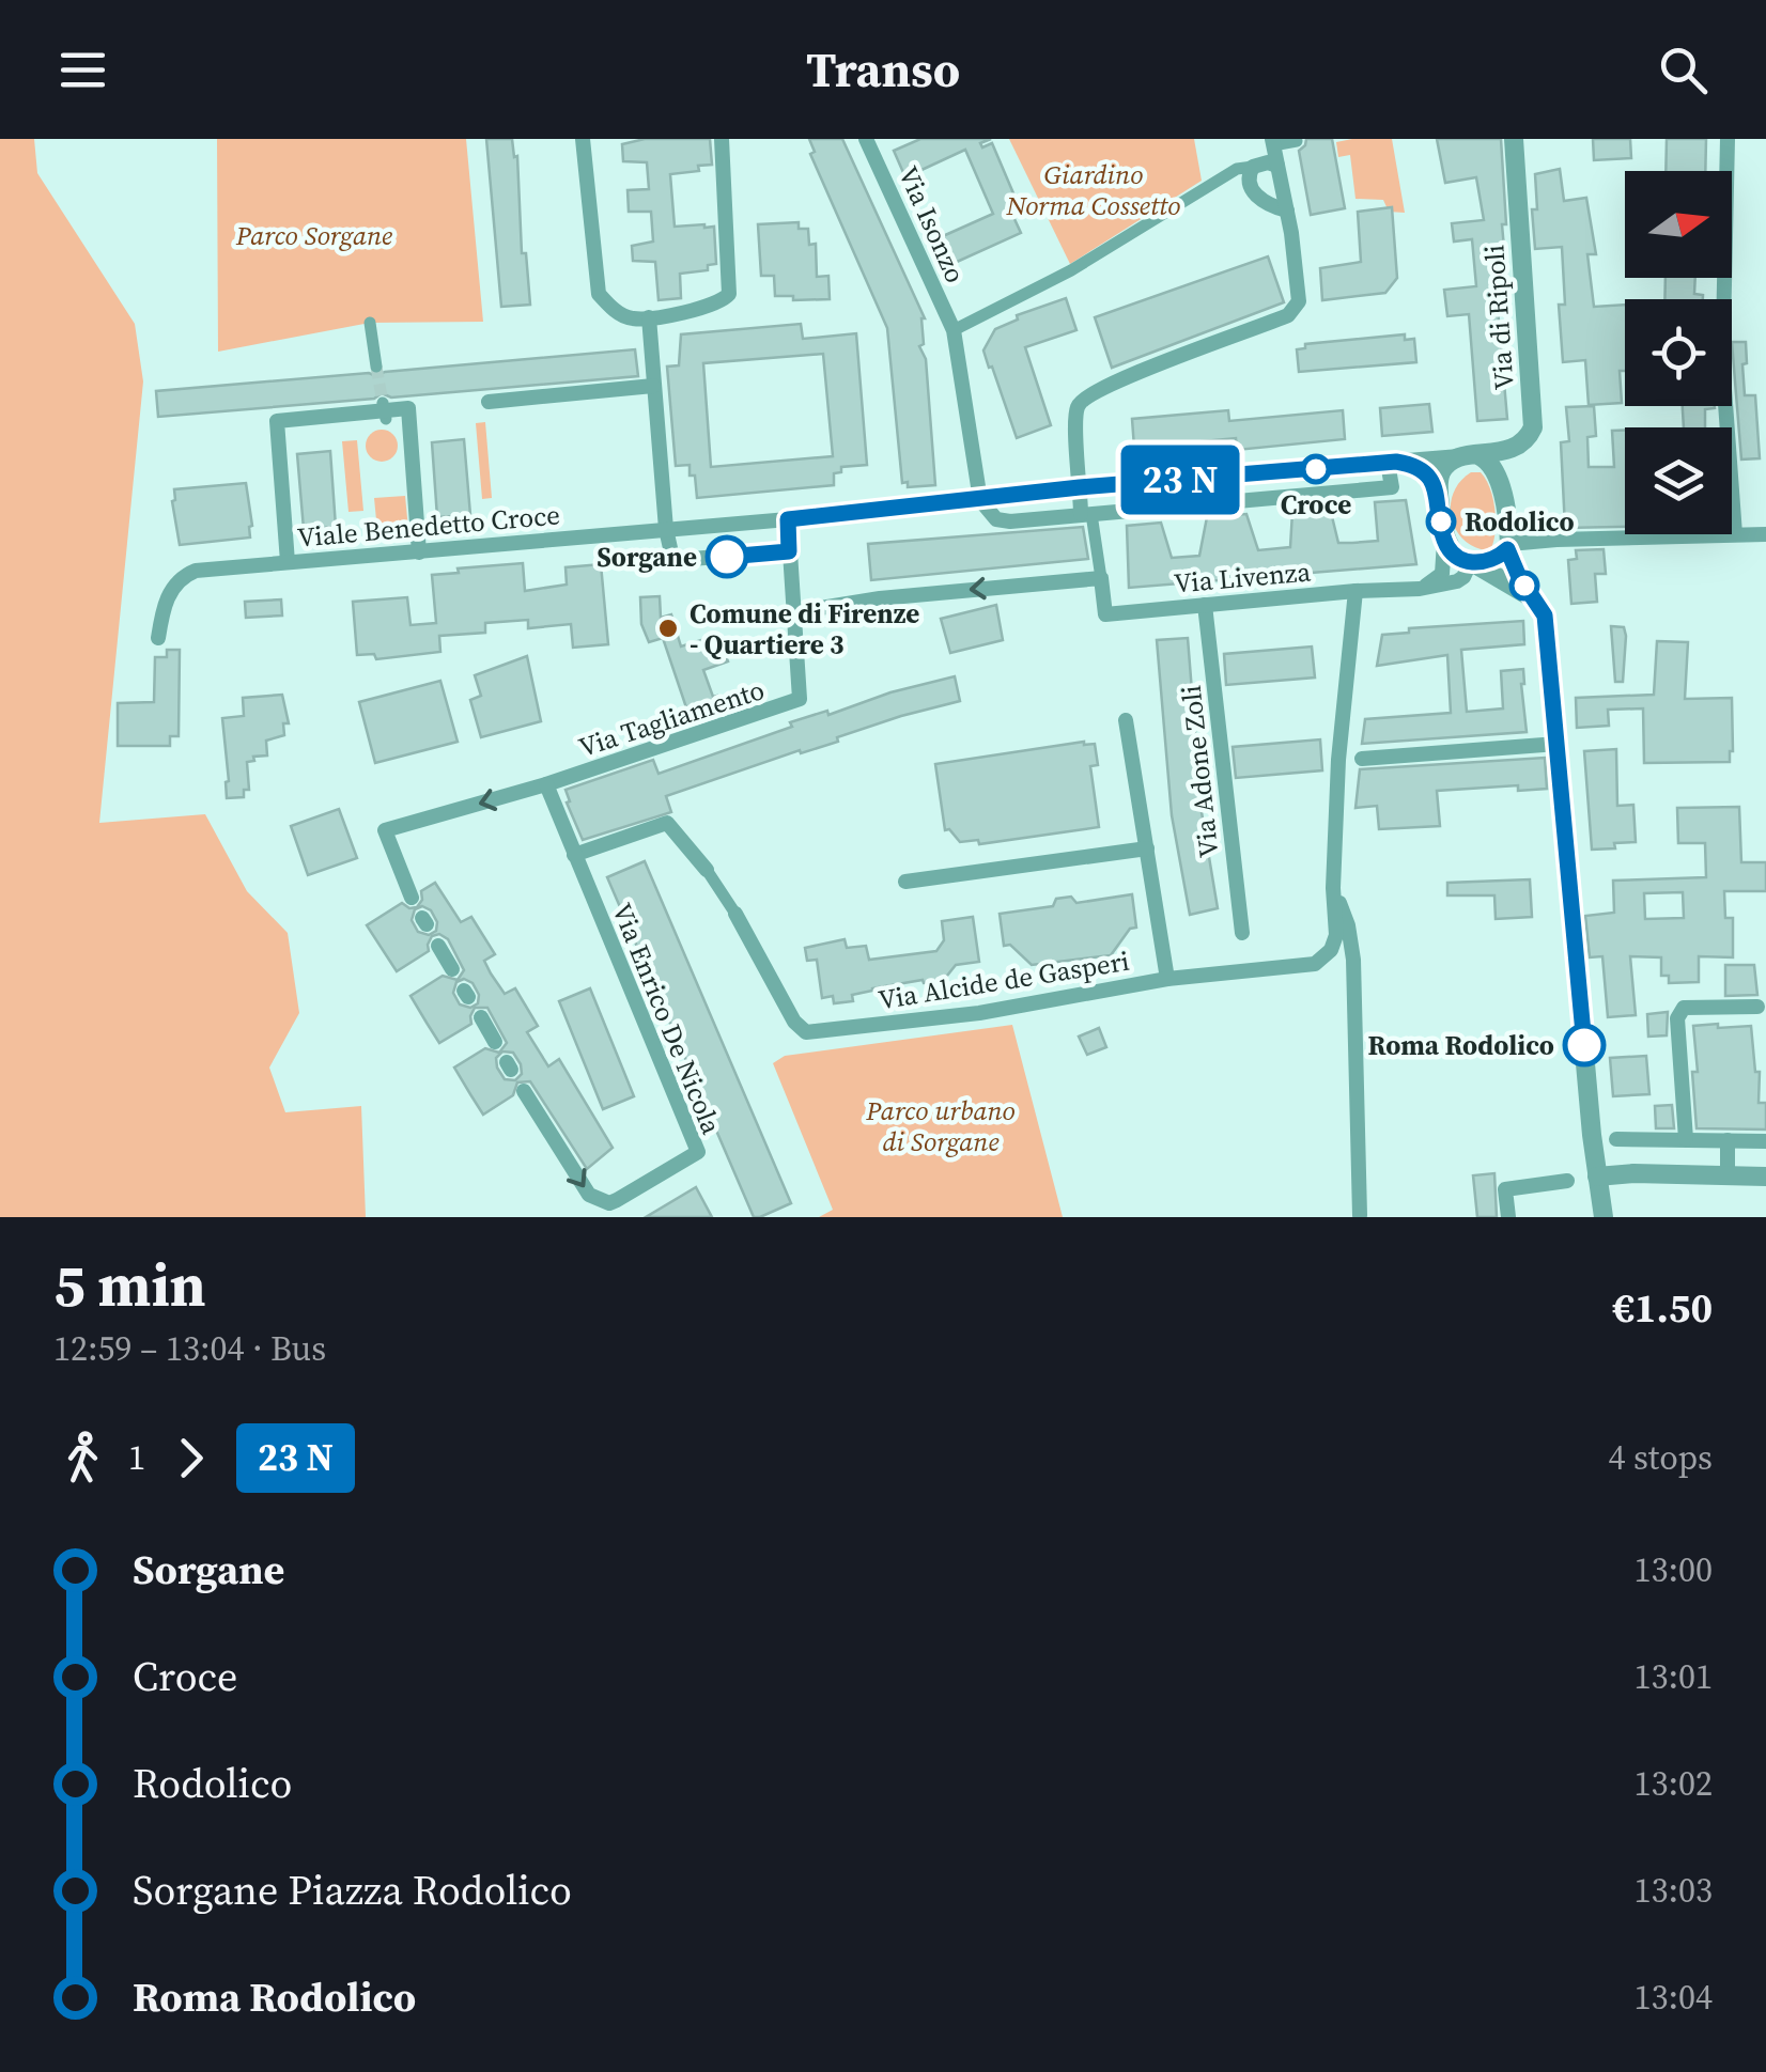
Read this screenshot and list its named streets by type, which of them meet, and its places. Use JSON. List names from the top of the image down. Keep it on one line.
{"streets":{"street":["Via Isonzo","Via di Ripoli","Viale Benedetto Croce","Via Livenza","Via Tagliamento","Via Adone Zoli","Via Alcide de Gasperi","Via Enrico De Nicola"]},"crossings":[["Via Isonzo","Viale Benedetto Croce"],["Via di Ripoli","Viale Benedetto Croce"],["Viale Benedetto Croce","Via Livenza"],["Viale Benedetto Croce","Via Tagliamento"],["Via Livenza","Via Adone Zoli"],["Via Livenza","Via Alcide de Gasperi"],["Via Tagliamento","Via Enrico De Nicola"]],"parks":["Giardino Norma Cossetto","Parco Sorgane","Parco urbano di Sorgane"],"places":["Croce","Rodolico","Sorgane","Comune di Firenze - Quartiere 3","Roma Rodolico"],"north":"right","page":{"header":"Transo","on_map":"23 N","heading":["5 min","12:59 – 13:04 · Bus","€1.50"],"legs":["1","23 N","4 stops"],"list":[{"name":"Sorgane","value":"13:00"},{"name":"Croce","value":"13:01"},{"name":"Rodolico","value":"13:02"},{"name":"Sorgane Piazza Rodolico","value":"13:03"},{"name":"Roma Rodolico","value":"13:04"}]}}
